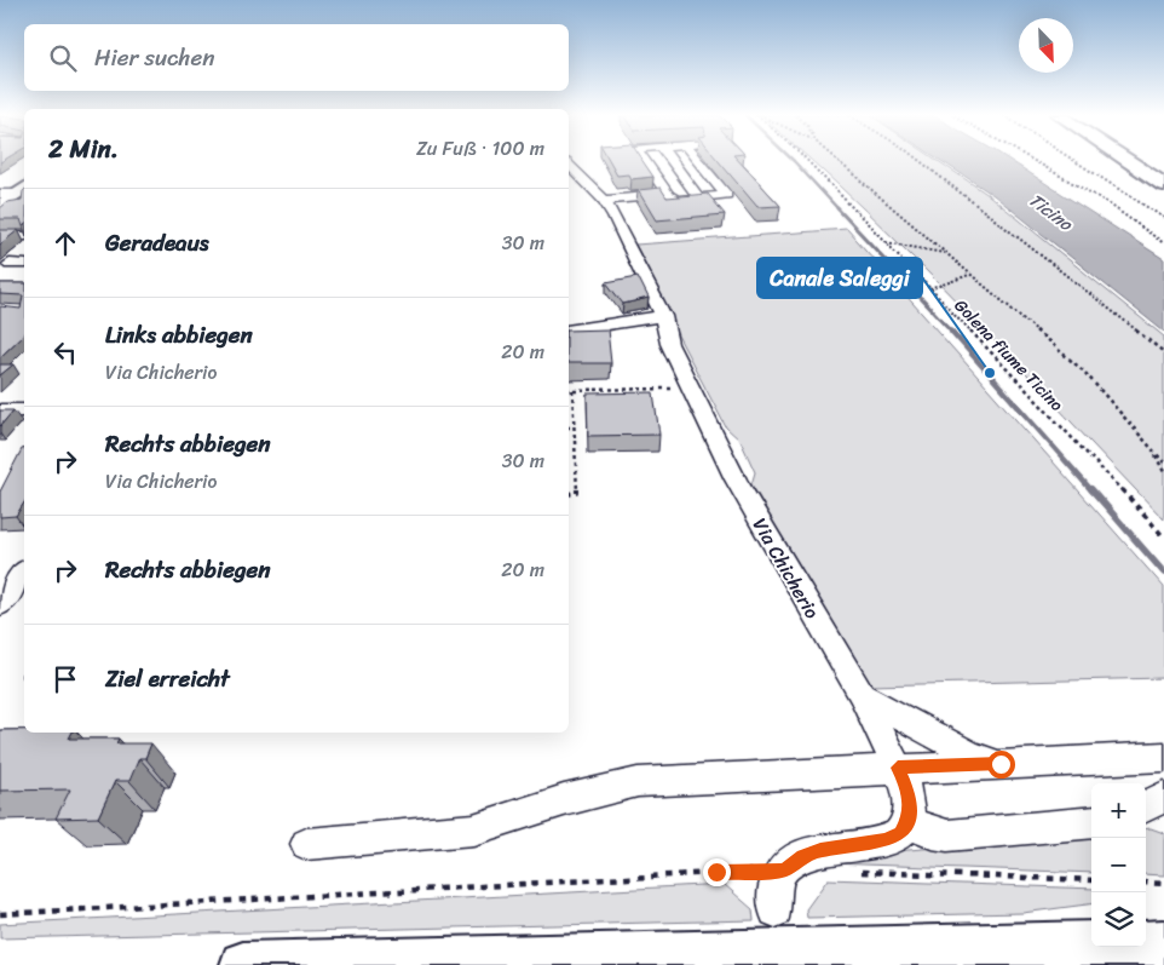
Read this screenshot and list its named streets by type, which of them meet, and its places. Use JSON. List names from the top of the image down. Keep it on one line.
{"streets":{"street":["Via Chicherio"],"path":["Golena fiume Ticino"]},"water":["Ticino"],"places":["Canale Saleggi"],"north":"bottom right","page":{"search":"Hier suchen","heading":["2 Min.","Zu Fuß · 100 m"],"list":[["Geradeaus","30 m"],["Links abbiegen","Via Chicherio","20 m"],["Rechts abbiegen","Via Chicherio","30 m"],["Rechts abbiegen","20 m"],"Ziel erreicht"],"map_buttons":["+","−"]}}
